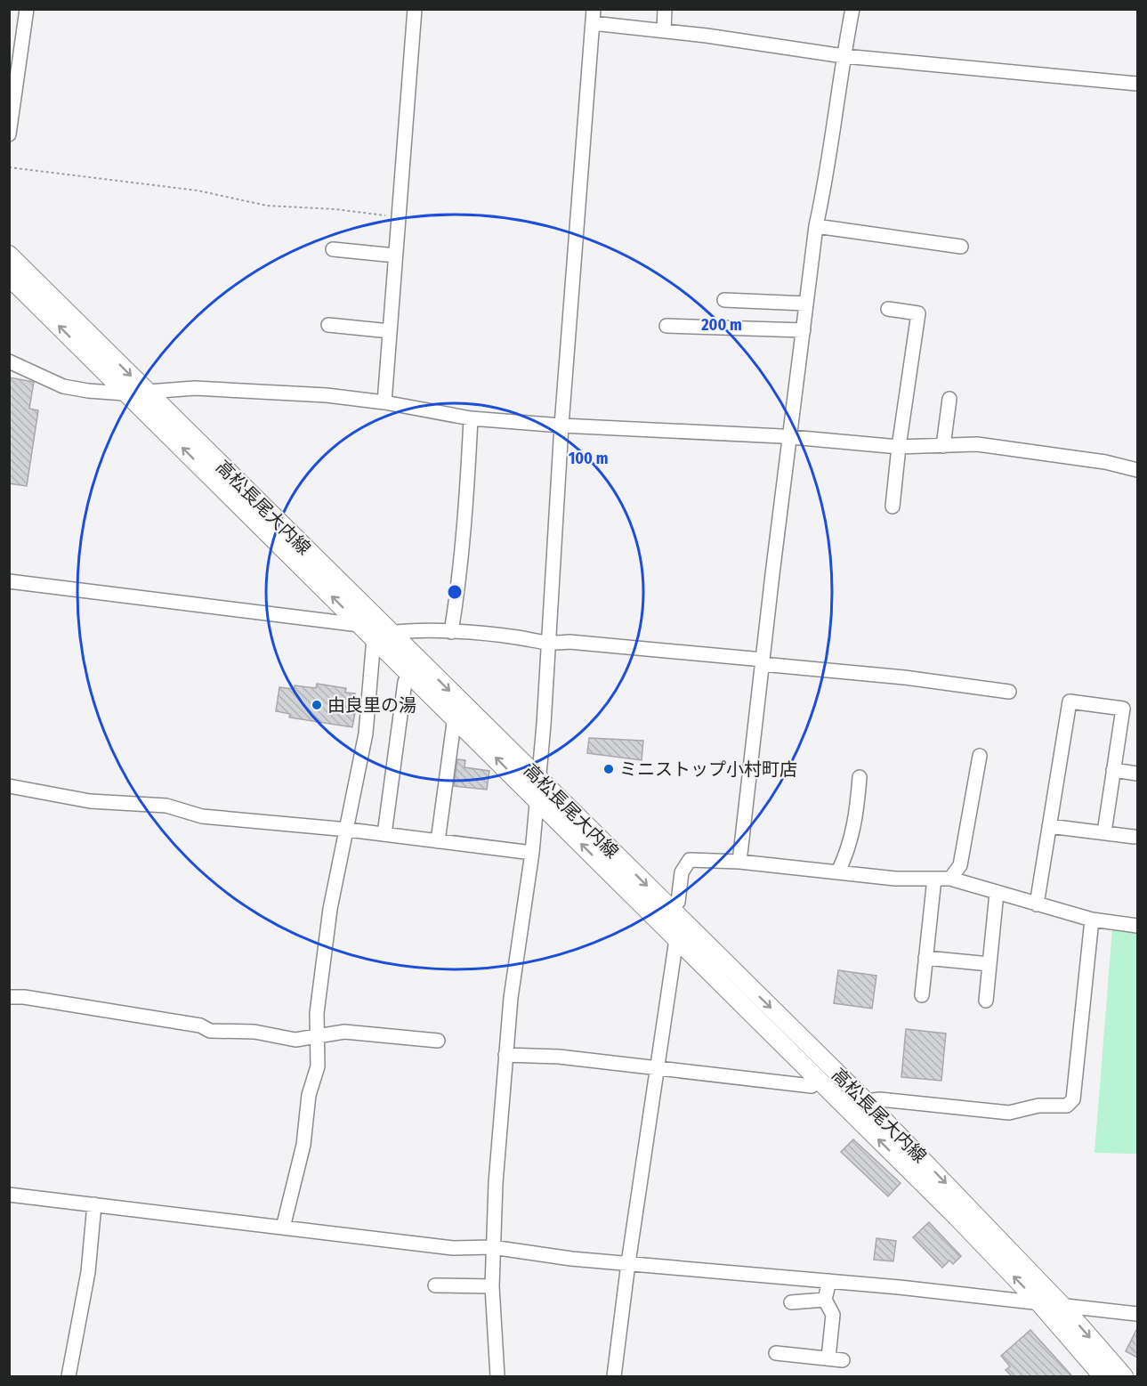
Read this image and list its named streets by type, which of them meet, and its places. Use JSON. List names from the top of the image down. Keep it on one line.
{"streets":{"main road":["高松長尾大内線"]},"places":["由良里の湯","ミニストップ小村町店"],"rings":["200 m","100 m"]}
